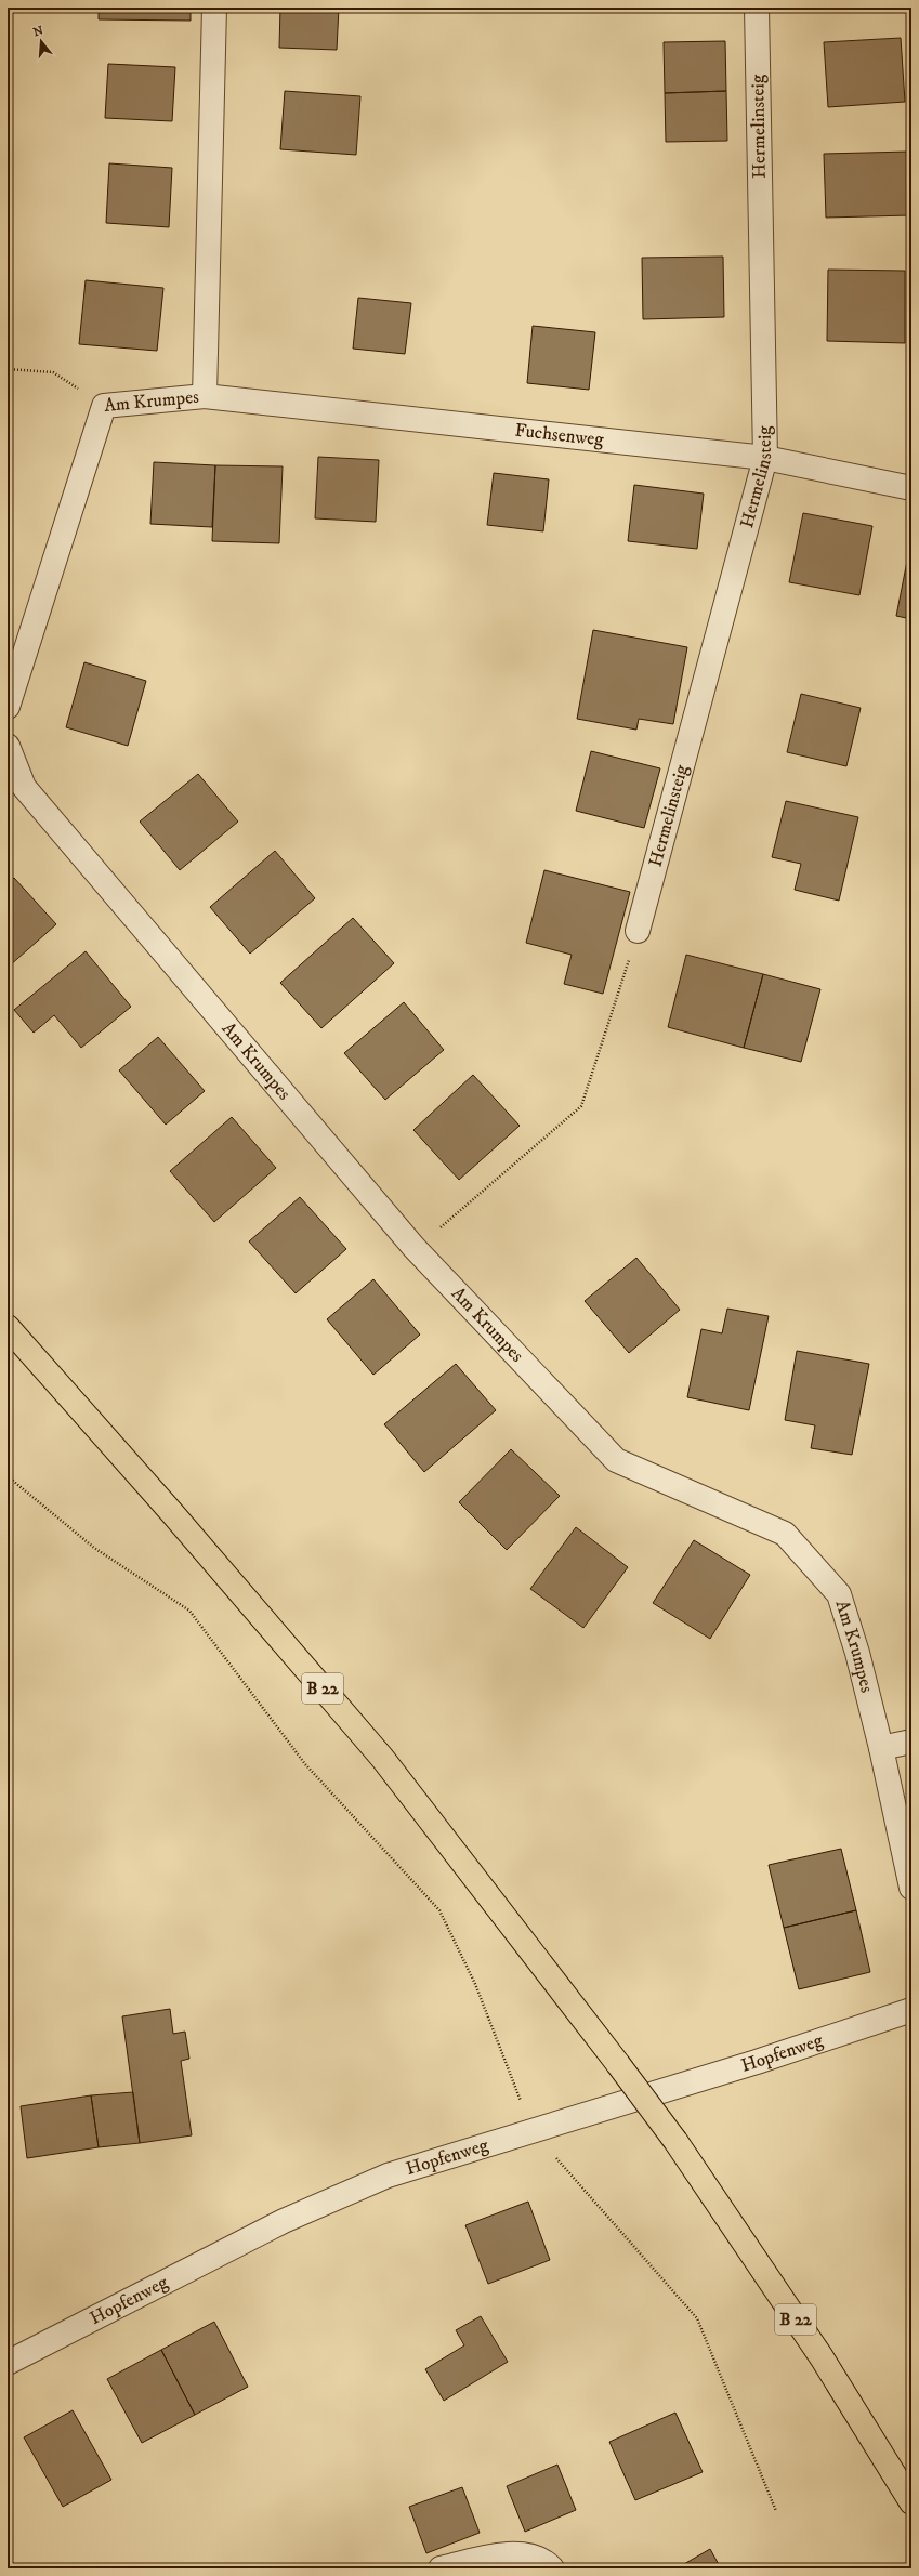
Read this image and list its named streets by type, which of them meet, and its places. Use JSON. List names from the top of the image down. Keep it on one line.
{"streets":{"main road":["B 22"],"street":["Hermelinsteig","Am Krumpes","Fuchsenweg","Hopfenweg"]},"crossings":[["Hermelinsteig","Fuchsenweg"],["Am Krumpes","Fuchsenweg"]],"north":"top"}
